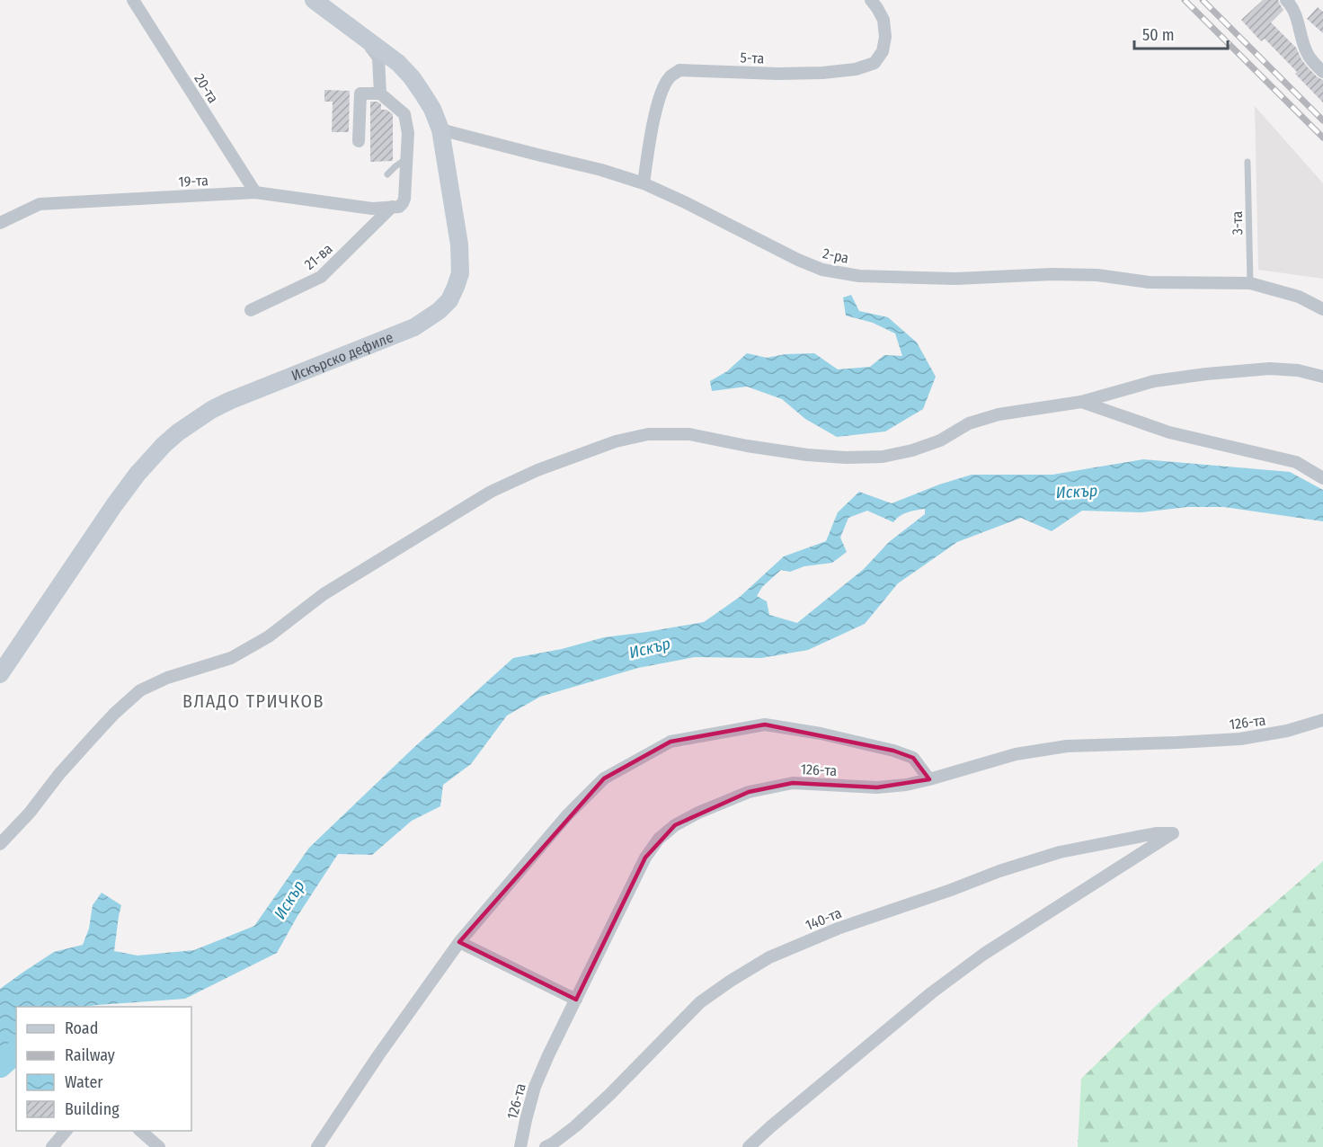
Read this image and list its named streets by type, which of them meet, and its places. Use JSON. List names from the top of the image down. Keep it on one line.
{"streets":{"main road":["Искърско дефиле"],"street":["5-та","20-та","19-та","2-ра","21-ва","126-та","140-та"],"lane":["3-та"]},"crossings":[["5-та","2-ра"],["20-та","19-та"],["19-та","21-ва"],["3-та","2-ра"],["2-ра","Искърско дефиле"]],"districts":["ВЛАДО ТРИЧКОВ"],"water":["Искър"],"legend":["Road","Railway","Water","Building"],"scale_bar":"50 m"}
